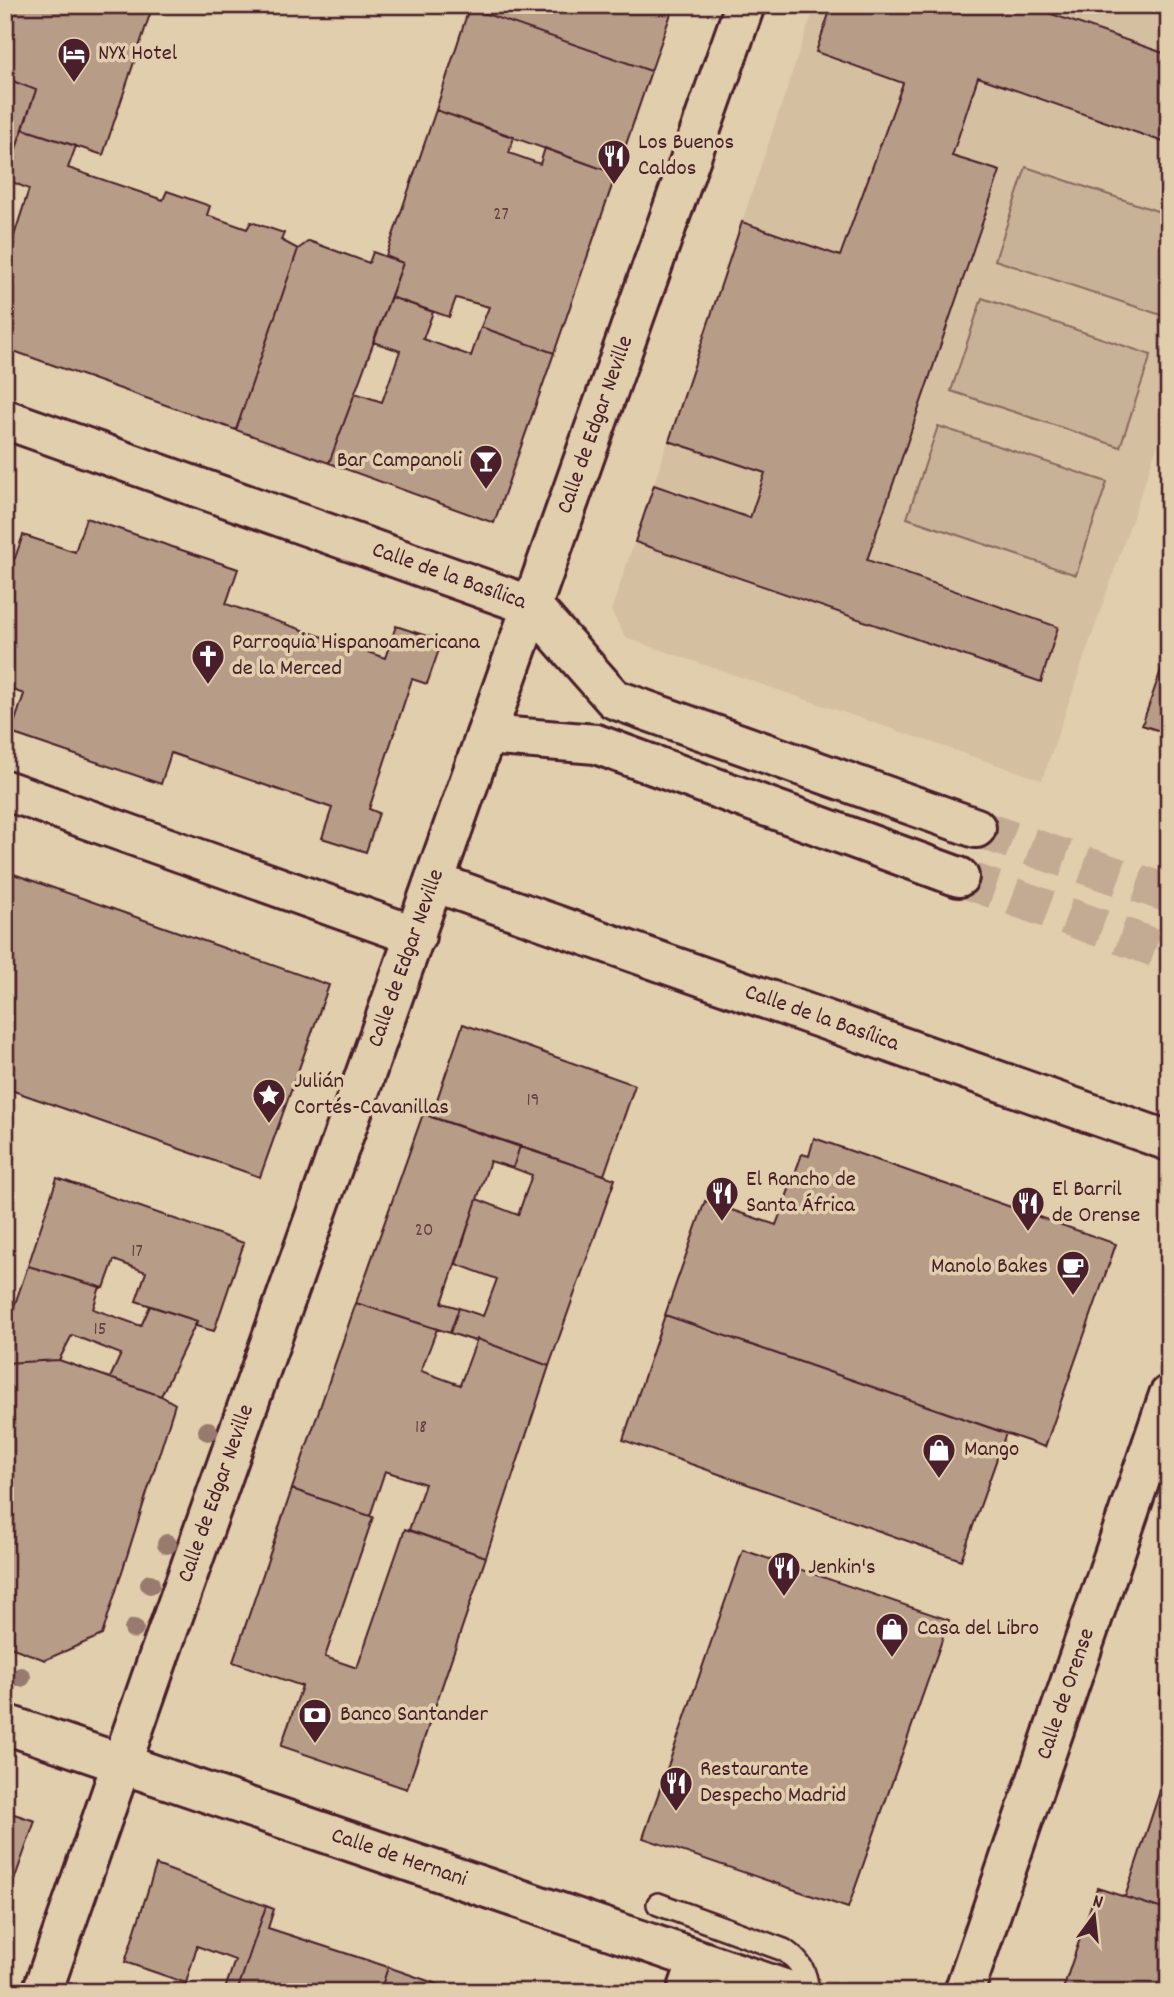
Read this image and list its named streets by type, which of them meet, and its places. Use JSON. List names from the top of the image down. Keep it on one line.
{"streets":{"street":["Calle de Edgar Neville","Calle de la Basílica","Calle de Orense","Calle de Hernani"]},"crossings":[["Calle de Edgar Neville","Calle de la Basílica"],["Calle de Edgar Neville","Calle de Hernani"]],"places":{"hotel":["NYX Hotel"],"restaurant":["Los Buenos Caldos","El Rancho de Santa África","El Barril de Orense","Jenkin's","Restaurante Despecho Madrid"],"bar":["Bar Campanoli"],"church":["Parroquia Hispanoamericana de la Merced"],"place":["Julián Cortés-Cavanillas"],"cafe":["Manolo Bakes"],"shop":["Mango","Casa del Libro"],"bank":["Banco Santander"]},"house_numbers":["27","19","20","17","15","18"],"north":"top"}
